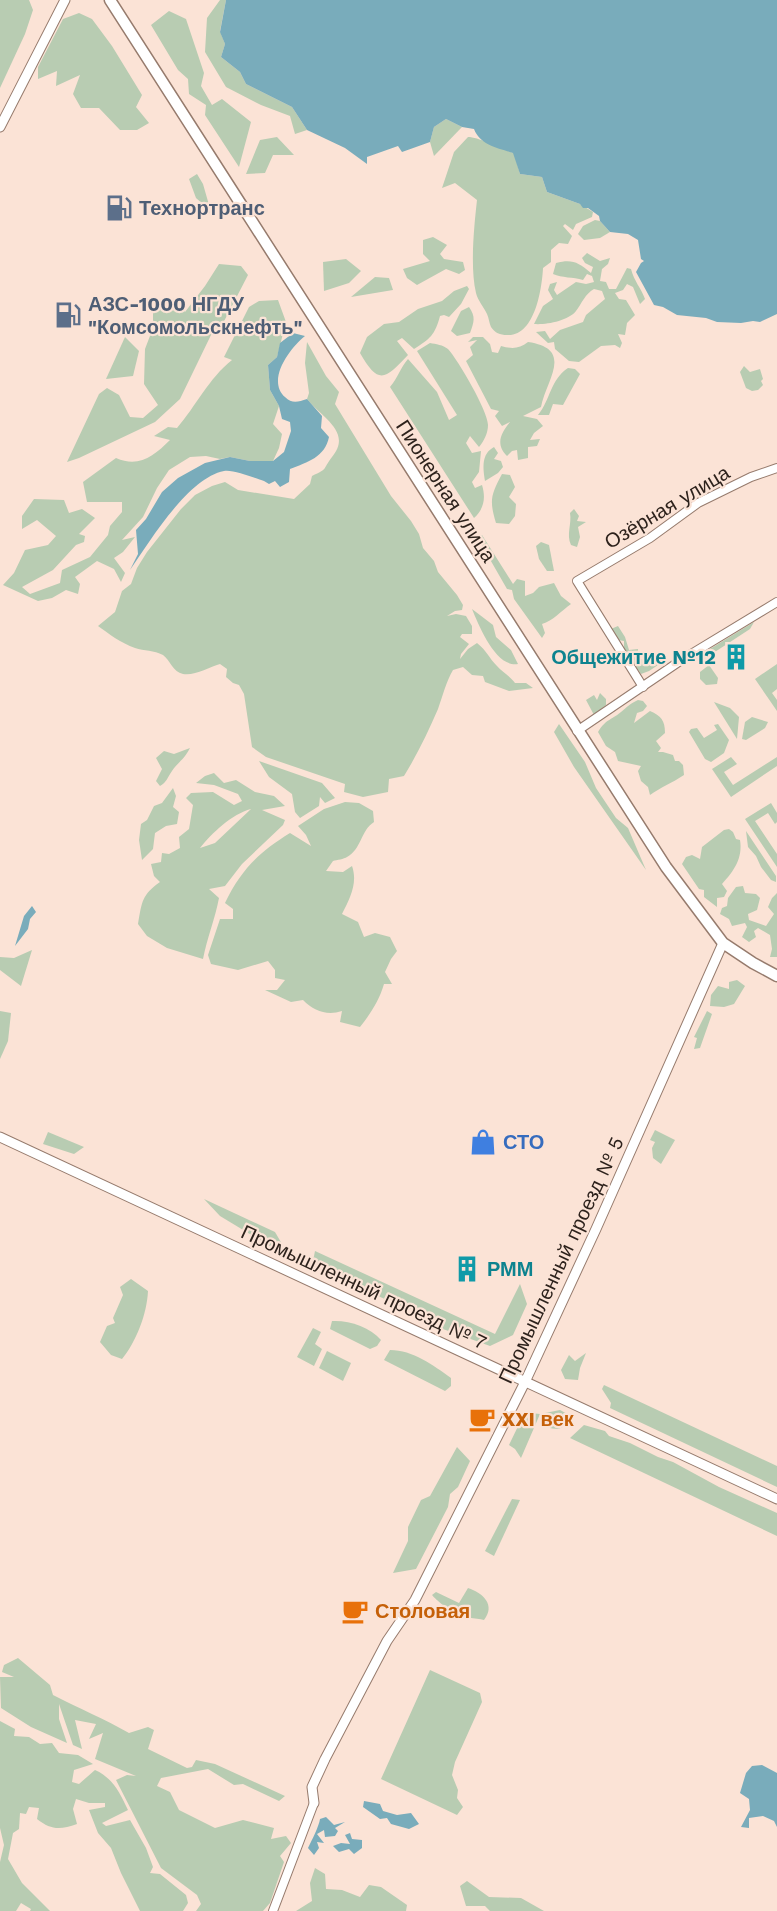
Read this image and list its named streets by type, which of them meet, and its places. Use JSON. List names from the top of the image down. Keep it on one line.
{"streets":{"main road":["Пионерная улица"],"street":["Озёрная улица","Промышленный проезд № 5","Промышленный проезд № 7"]},"crossings":[["Пионерная улица","Промышленный проезд № 5"],["Промышленный проезд № 5","Промышленный проезд № 7"]],"places":{"fuel station":["Технортранс","АЗС-1000 НГДУ \"Комсомольскнефть\""],"building":["Общежитие №12","РММ"],"shop":["СТО"],"cafe":["XXI век","Столовая"]}}
